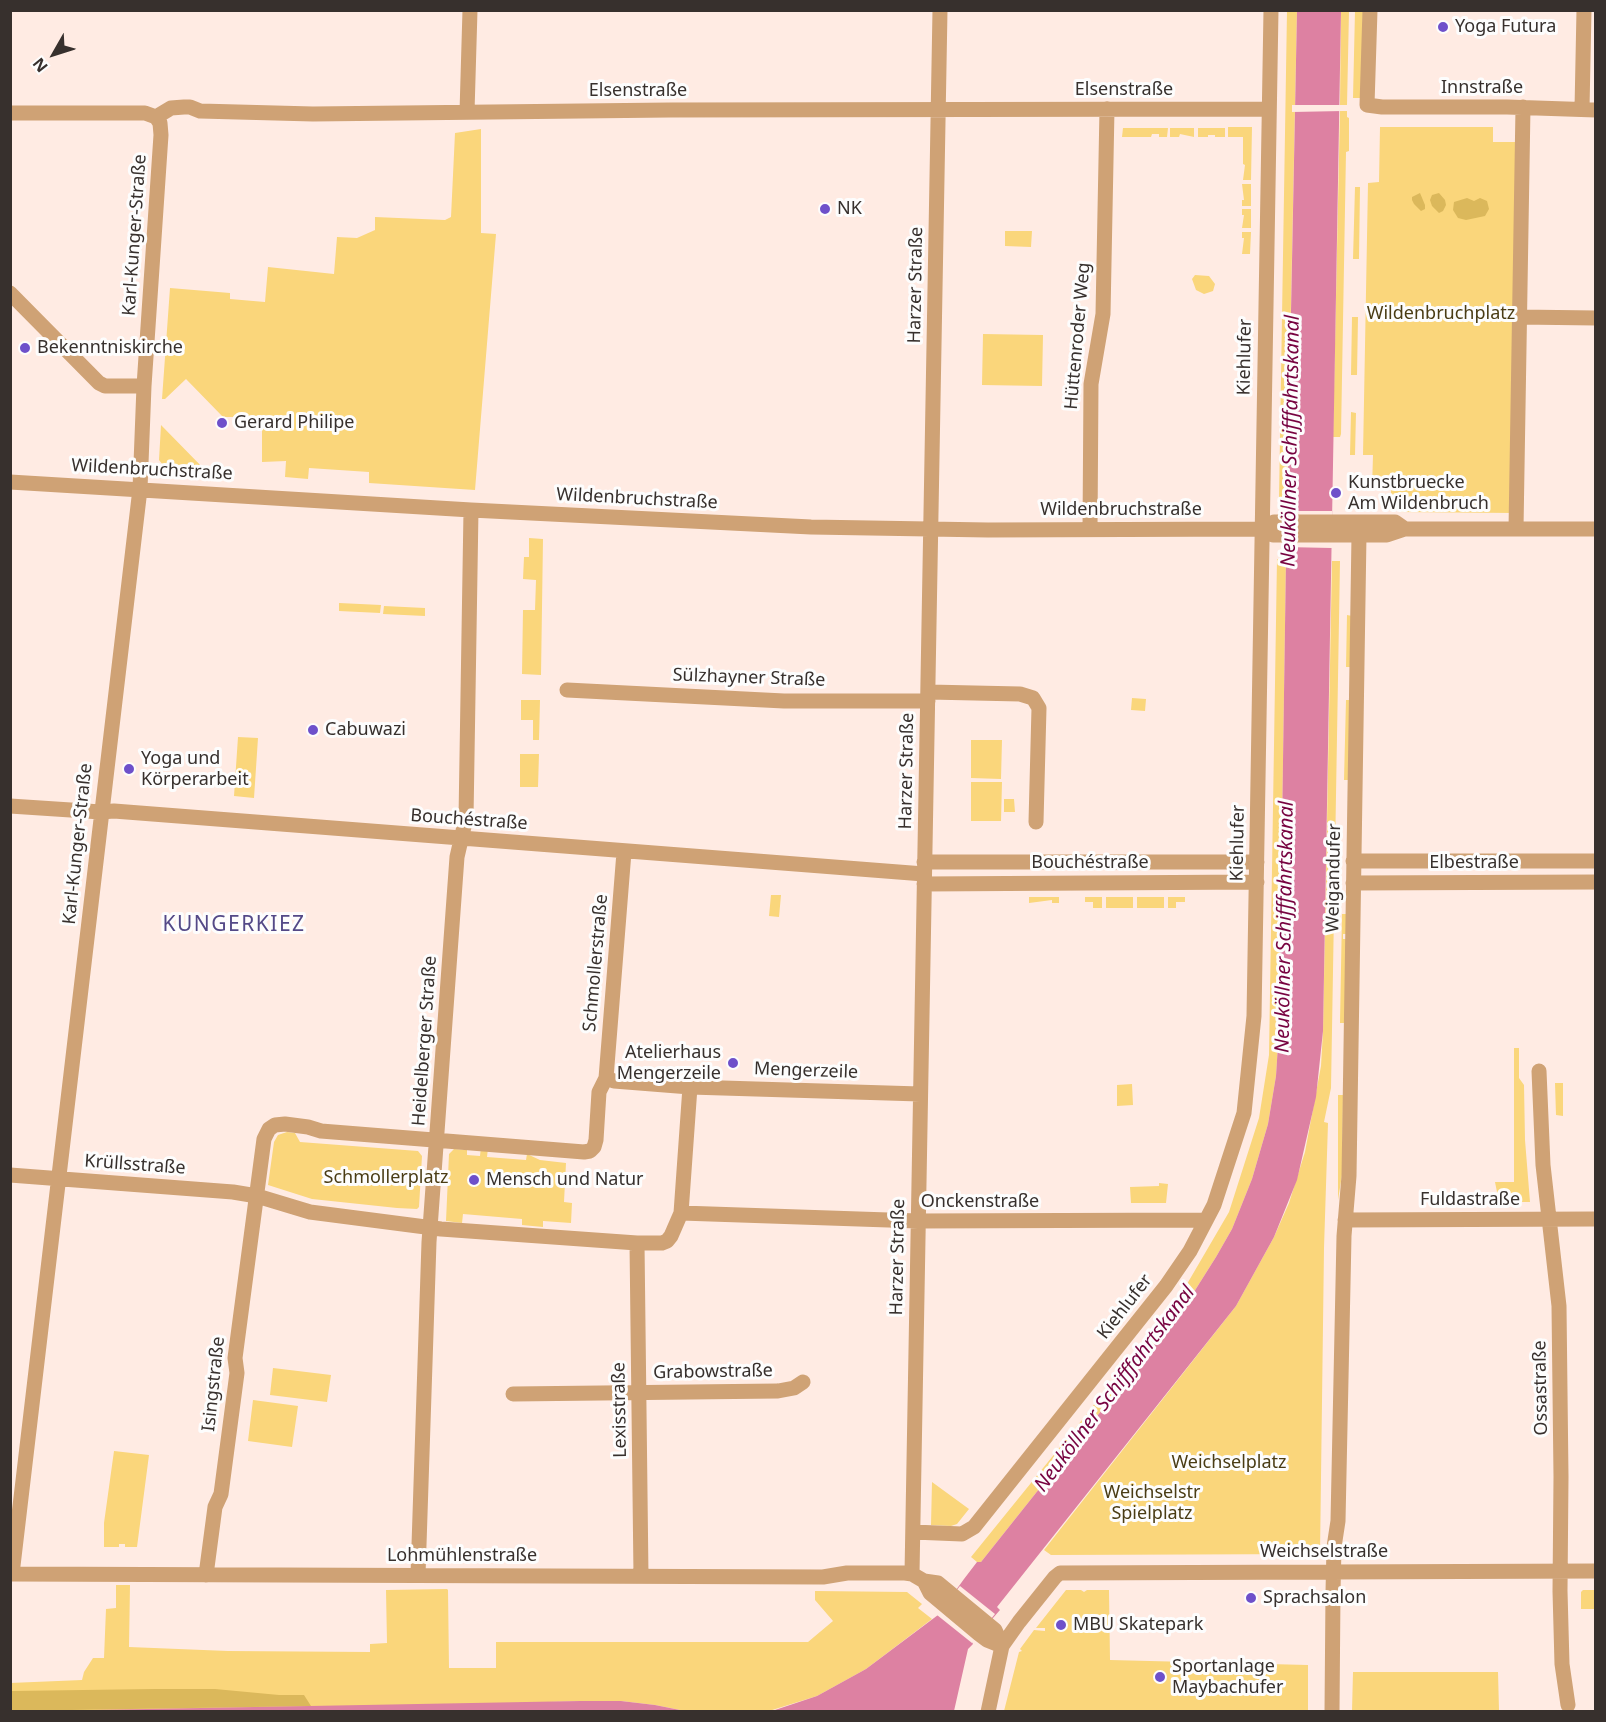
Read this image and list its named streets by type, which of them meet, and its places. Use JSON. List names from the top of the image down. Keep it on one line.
{"streets":{"street":["Innstraße","Elsenstraße","Karl-Kunger-Straße","Harzer Straße","Hüttenroder Weg","Kiehlufer","Wildenbruchstraße","Sülzhayner Straße","Bouchéstraße","Elbestraße","Weigandufer","Schmollerstraße","Heidelberger Straße","Mengerzeile","Krüllsstraße","Fuldastraße","Onckenstraße","Grabowstraße","Isingstraße","Ossastraße","Lexisstraße","Weichselstraße","Lohmühlenstraße"]},"crossings":[["Elsenstraße","Karl-Kunger-Straße"],["Elsenstraße","Harzer Straße"],["Elsenstraße","Hüttenroder Weg"],["Elsenstraße","Kiehlufer"],["Karl-Kunger-Straße","Wildenbruchstraße"],["Karl-Kunger-Straße","Bouchéstraße"],["Karl-Kunger-Straße","Krüllsstraße"],["Karl-Kunger-Straße","Lohmühlenstraße"],["Harzer Straße","Kiehlufer"],["Harzer Straße","Wildenbruchstraße"],["Harzer Straße","Sülzhayner Straße"],["Harzer Straße","Bouchéstraße"],["Harzer Straße","Mengerzeile"],["Harzer Straße","Onckenstraße"],["Harzer Straße","Lohmühlenstraße"],["Hüttenroder Weg","Wildenbruchstraße"],["Kiehlufer","Wildenbruchstraße"],["Kiehlufer","Bouchéstraße"],["Kiehlufer","Onckenstraße"],["Wildenbruchstraße","Weigandufer"],["Wildenbruchstraße","Heidelberger Straße"],["Bouchéstraße","Schmollerstraße"],["Bouchéstraße","Heidelberger Straße"],["Elbestraße","Weigandufer"],["Weigandufer","Fuldastraße"],["Heidelberger Straße","Lohmühlenstraße"],["Krüllsstraße","Isingstraße"],["Fuldastraße","Ossastraße"],["Grabowstraße","Lexisstraße"],["Isingstraße","Lohmühlenstraße"],["Ossastraße","Weichselstraße"],["Lexisstraße","Lohmühlenstraße"]],"districts":["KUNGERKIEZ"],"water":["Neuköllner Schifffahrtskanal"],"parks":["Wildenbruchplatz","Schmollerplatz","Weichselplatz","Weichselstr Spielplatz"],"places":["Yoga Futura","NK","Bekenntniskirche","Gerard Philipe","Kunstbruecke Am Wildenbruch","Cabuwazi","Yoga und Körperarbeit","Atelierhaus Mengerzeile","Mensch und Natur","Sprachsalon","MBU Skatepark","Sportanlage Maybachufer"],"north":"bottom left"}
